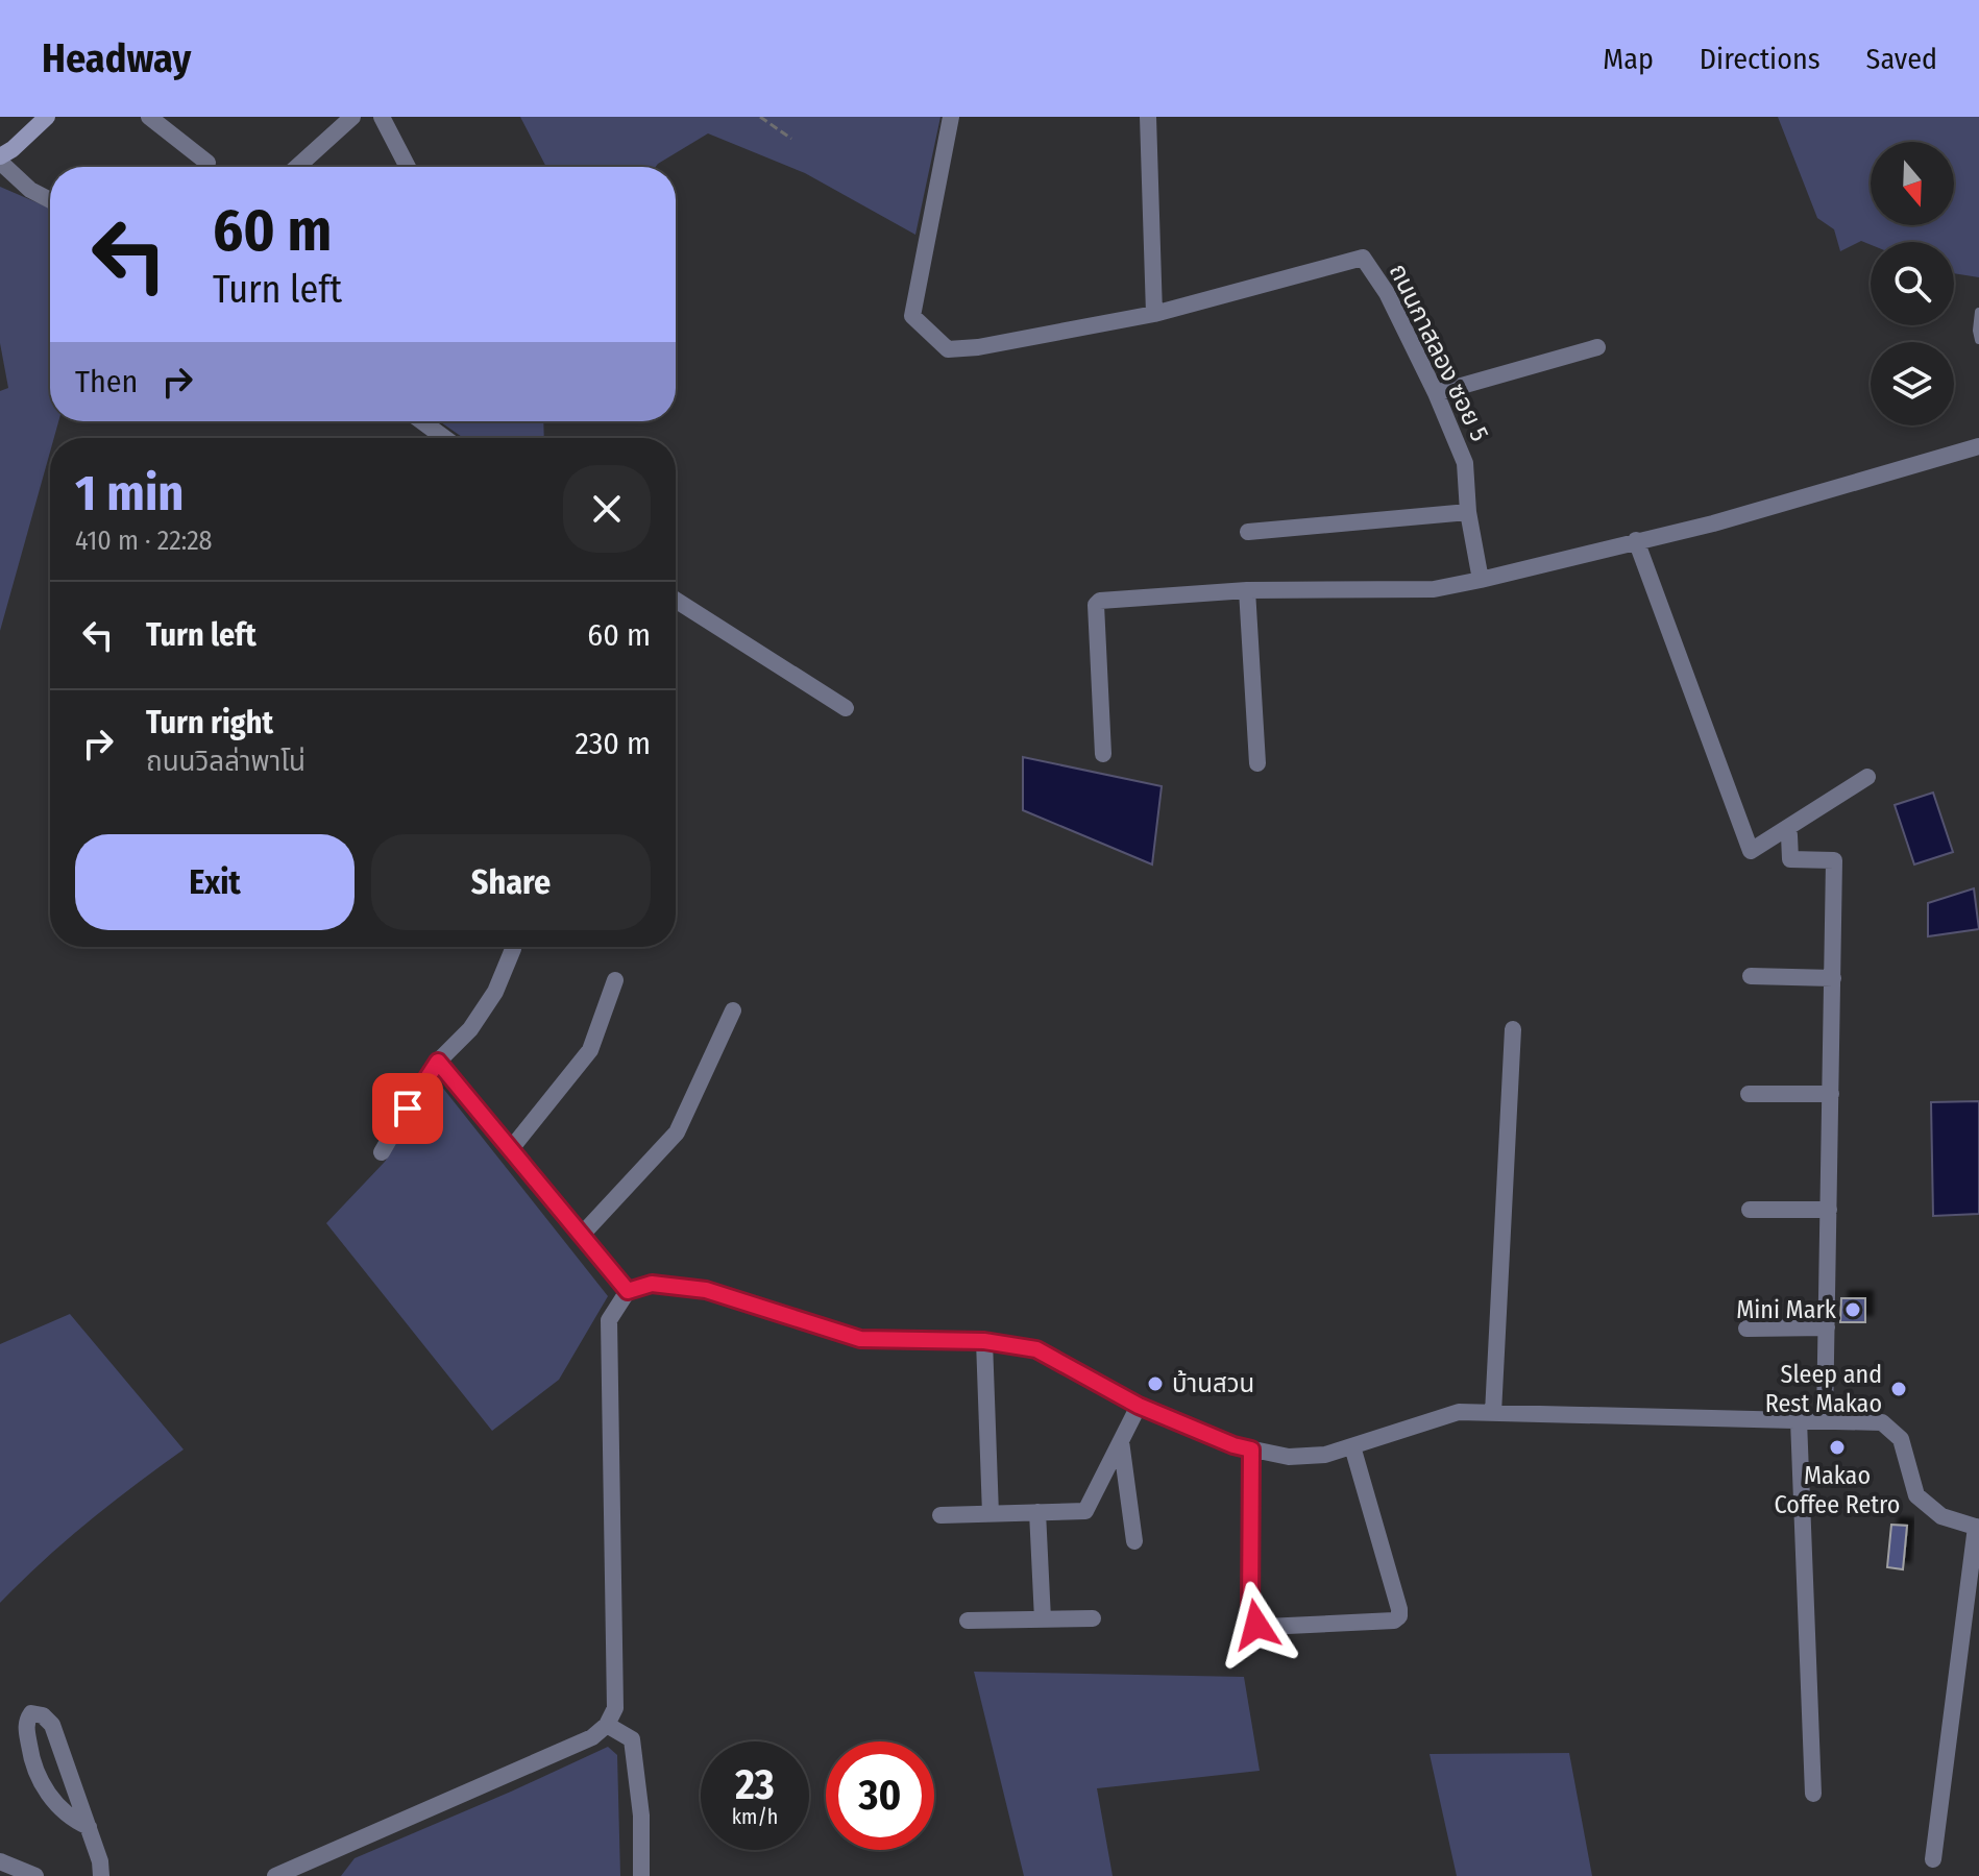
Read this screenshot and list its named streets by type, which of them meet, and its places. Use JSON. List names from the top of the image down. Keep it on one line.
{"streets":{"street":["ถนนกาสลอง ซอย 5"]},"places":["Mini Mark","บ้านสวน","Sleep and Rest Makao","Makao Coffee Retro"],"north":"bottom","page":{"header":"Headway","nav":["Map","Directions","Saved"],"turn":["60 m","Turn left"],"then":"Then","heading":["1 min","410 m · 22:28"],"list":[{"name":"Turn left","value":"60 m"},{"name":"Turn right","note":"ถนนวิลล่าพาโน่","value":"230 m"}],"buttons":["Exit","Share"],"speed":"23 km/h","limit":"30"}}
